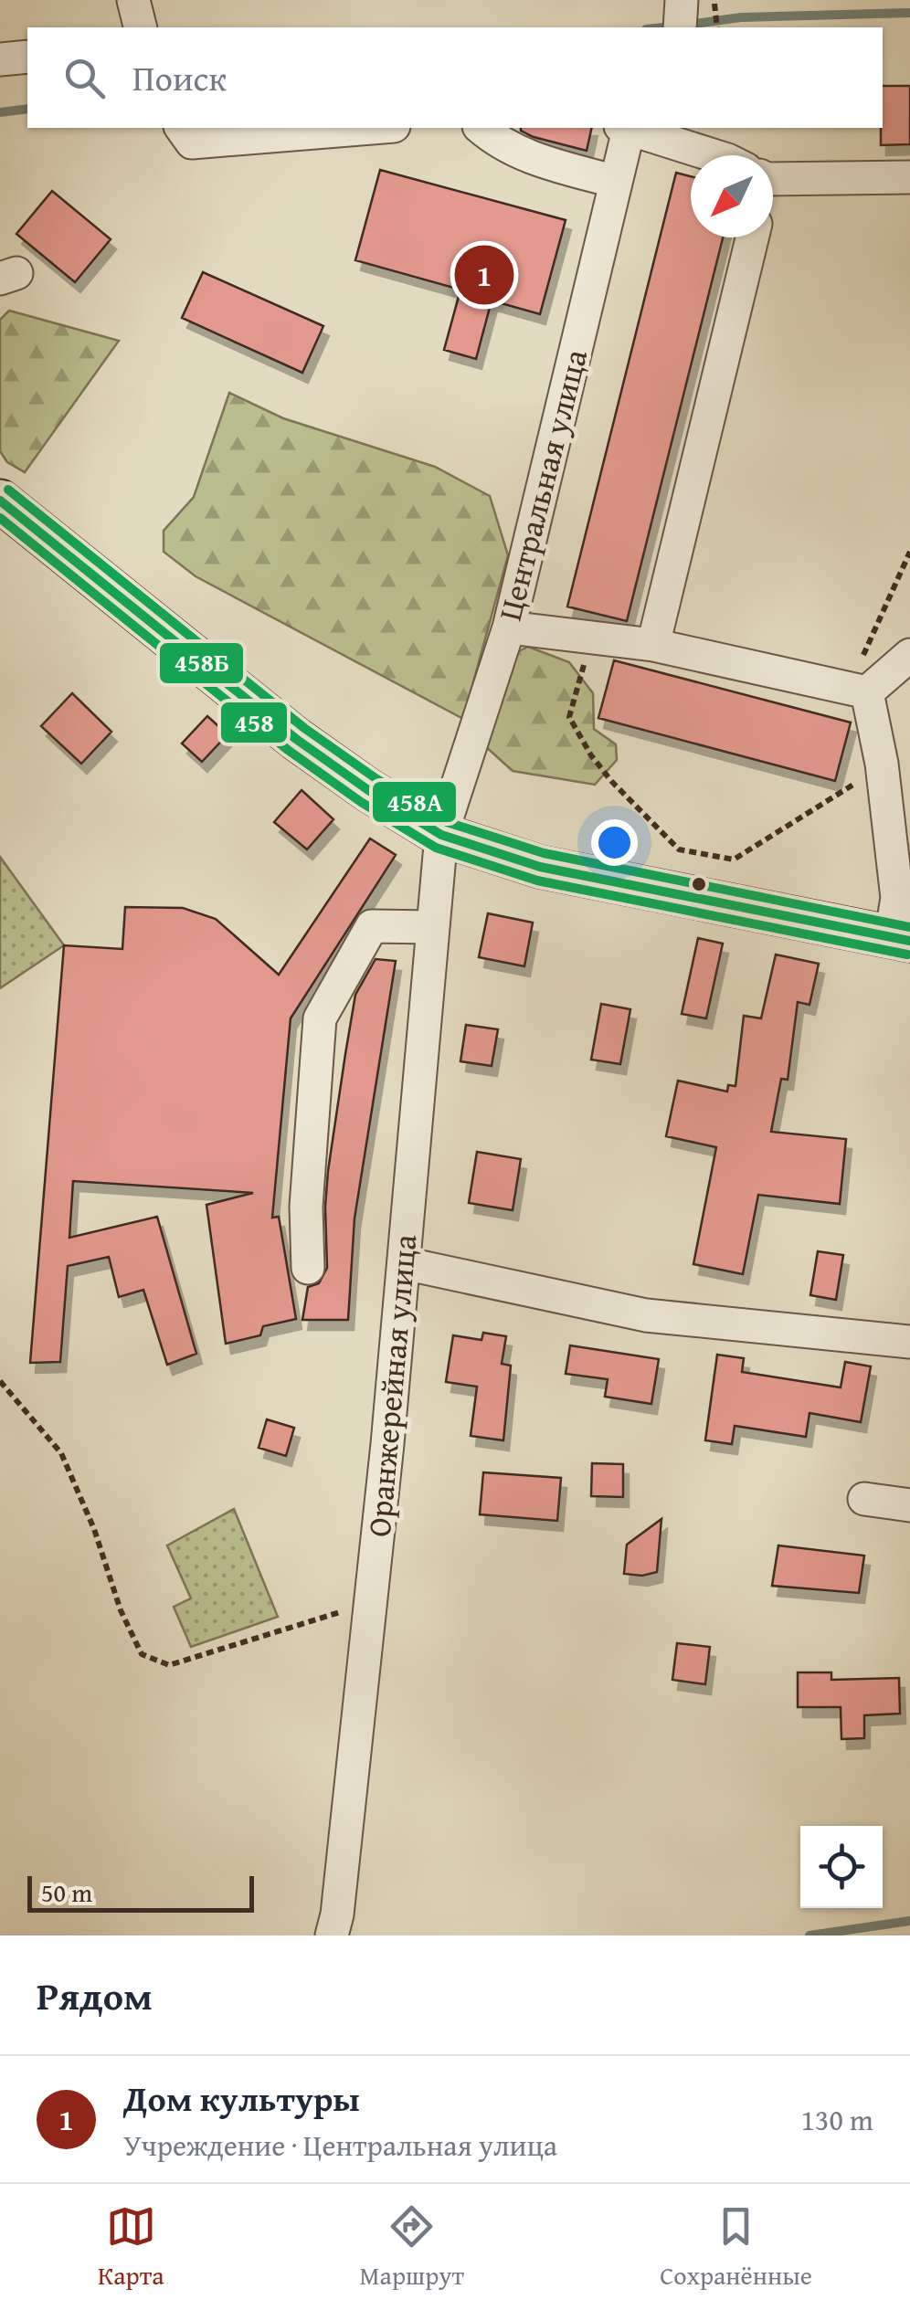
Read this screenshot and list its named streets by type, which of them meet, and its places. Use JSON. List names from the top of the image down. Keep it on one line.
{"streets":{"street":["Центральная улица","Оранжерейная улица"]},"crossings":[["Центральная улица","Оранжерейная улица"]],"lines":["transit line 458А","transit line 458Б","transit line 458"],"scale_bar":"50 m","north":"bottom left","page":{"search":"Поиск","pins":"1","scale":"50 m","heading":"Рядом","list":[{"mark":"1","name":"Дом культуры","note":"Учреждение · Центральная улица","value":"130 m"}],"nav":["Карта","Маршрут","Сохранённые"]}}
